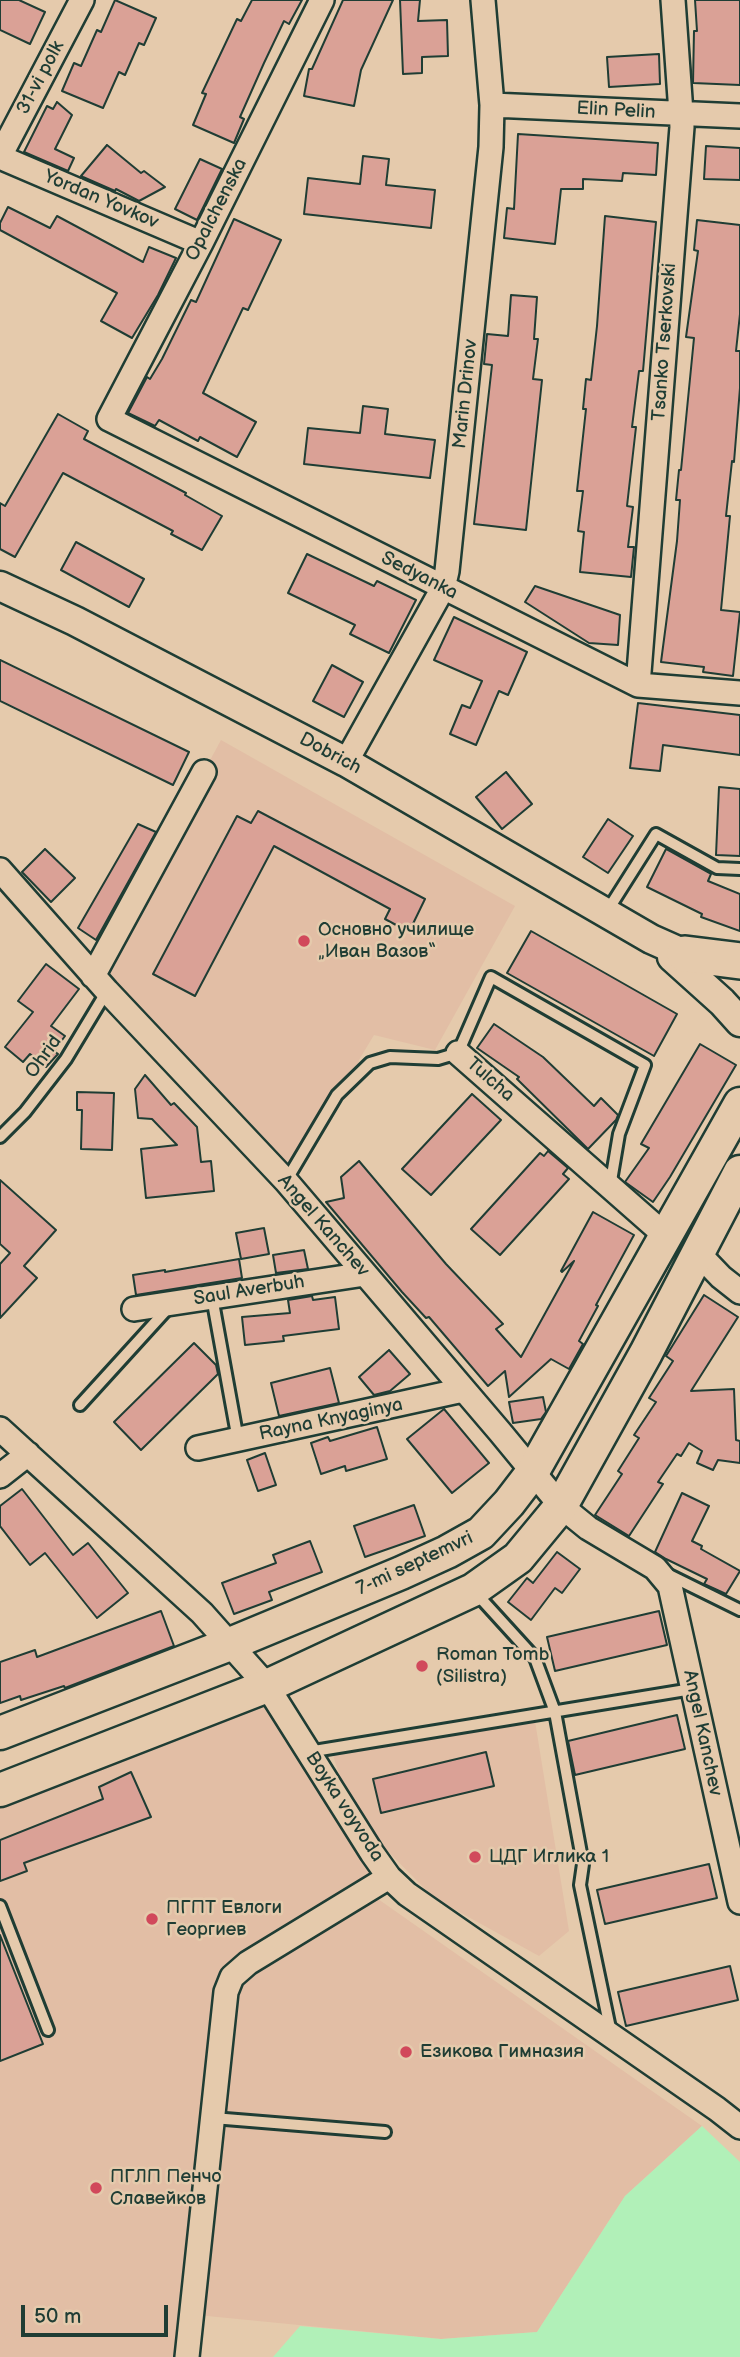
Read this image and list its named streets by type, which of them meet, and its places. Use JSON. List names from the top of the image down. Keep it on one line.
{"streets":{"main road":["7-mi septemvri"],"street":["31-vi polk","Elin Pelin","Yordan Yovkov","Opalchenska","Tsanko Tserkovski","Marin Drinov","Sedyanka","Dobrich","Tulcha","Angel Kanchev","Saul Averbuh","Rayna Knyaginya","Boyka voyvoda"],"lane":["Ohrid"]},"crossings":[["31-vi polk","Yordan Yovkov"],["Elin Pelin","Tsanko Tserkovski"],["Elin Pelin","Marin Drinov"],["Yordan Yovkov","Opalchenska"],["Opalchenska","Sedyanka"],["Tsanko Tserkovski","Sedyanka"],["Marin Drinov","Sedyanka"],["Marin Drinov","Dobrich"],["Ohrid","Angel Kanchev"],["Tulcha","Angel Kanchev"],["Tulcha","7-mi septemvri"],["Angel Kanchev","Saul Averbuh"],["Angel Kanchev","Rayna Knyaginya"],["Angel Kanchev","7-mi septemvri"],["7-mi septemvri","Boyka voyvoda"]],"places":["Основно училище „Иван Вазов“","Roman Tomb (Silistra)","ЦДГ Иглика 1","ПГПТ Евлоги Георгиев","Езикова Гимназия","ПГЛП Пенчо Славейков"],"scale_bar":"50 m"}
